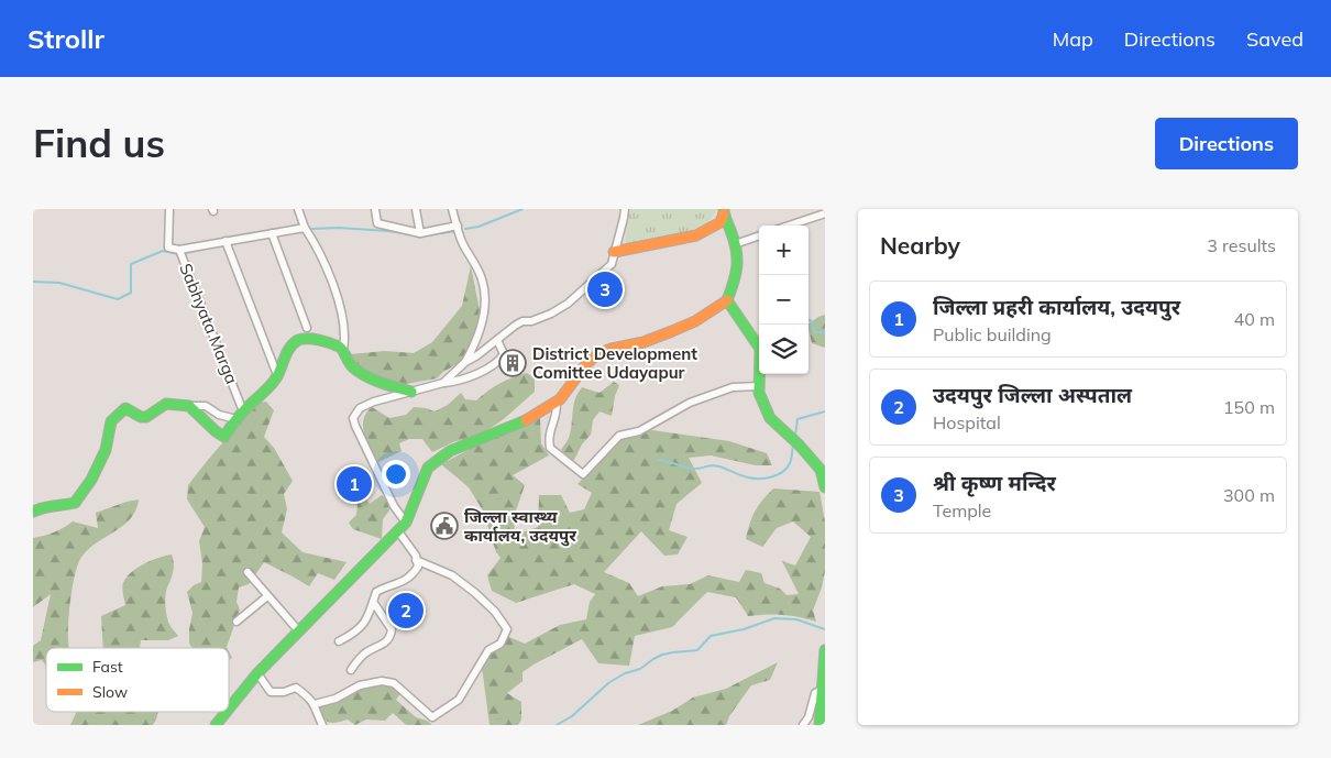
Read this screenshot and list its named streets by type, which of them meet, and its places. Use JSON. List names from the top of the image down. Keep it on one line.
{"streets":{"street":["Sabhyata Marga"]},"places":{"building":["District Development Comittee Udayapur"],"public building":["जिल्ला स्वास्थ्य कार्यालय, उदयपुर"]},"legend":["Fast","Slow"],"page":{"header":"Strollr","nav":["Map","Directions","Saved"],"buttons":"Directions","title":"Find us","heading":["Nearby","3 results"],"map_buttons":["+","−"],"pins":["3","1","2"],"list":[{"mark":"1","name":"जिल्ला प्रहरी कार्यालय, उदयपुर","note":"Public building","value":"40 m"},{"mark":"2","name":"उदयपुर जिल्ला अस्पताल","note":"Hospital","value":"150 m"},{"mark":"3","name":"श्री कृष्ण मन्दिर","note":"Temple","value":"300 m"}]}}
